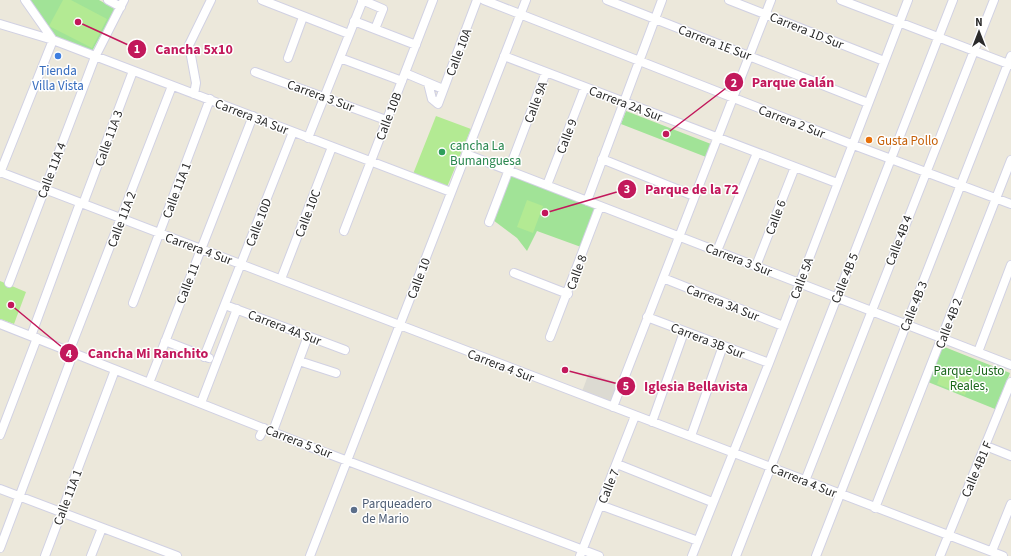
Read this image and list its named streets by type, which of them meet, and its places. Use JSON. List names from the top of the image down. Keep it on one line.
{"streets":{"street":["Carrera 1D Sur","Carrera 1E Sur","Calle 10A","Carrera 3 Sur","Calle 9A","Carrera 2A Sur","Carrera 3A Sur","Calle 10B","Carrera 2 Sur","Calle 9","Calle 11A 3","Calle 11A 4","Calle 11A 1","Calle 10C","Calle 6","Calle 11A 2","Calle 10D","Calle 4B 4","Carrera 4 Sur","Calle 8","Calle 10","Calle 5A","Calle 4B 5","Calle 11","Calle 4B 3","Calle 4B 2","Carrera 4A Sur","Carrera 3B Sur","Carrera 5 Sur","Calle 4B1 F","Calle 7"]},"crossings":[["Carrera 1D Sur","Calle 5A"],["Carrera 1E Sur","Calle 5A"],["Carrera 3 Sur","Calle 9A"],["Carrera 3 Sur","Calle 10B"],["Carrera 3 Sur","Calle 9"],["Carrera 3 Sur","Calle 6"],["Carrera 3 Sur","Calle 4B 4"],["Carrera 3 Sur","Calle 8"],["Carrera 3 Sur","Calle 10"],["Carrera 3 Sur","Calle 5A"],["Carrera 3 Sur","Calle 4B 5"],["Carrera 3 Sur","Calle 4B 3"],["Carrera 3 Sur","Calle 4B 2"],["Calle 9A","Carrera 2A Sur"],["Carrera 2A Sur","Calle 9"],["Carrera 2A Sur","Calle 6"],["Carrera 2A Sur","Calle 10"],["Carrera 2A Sur","Calle 5A"],["Carrera 3A Sur","Calle 10B"],["Carrera 3A Sur","Calle 11A 3"],["Carrera 3A Sur","Calle 11A 4"],["Carrera 3A Sur","Calle 11A 1"],["Carrera 3A Sur","Calle 10C"],["Carrera 3A Sur","Calle 11A 2"],["Carrera 3A Sur","Calle 10D"],["Carrera 3A Sur","Calle 10"],["Carrera 3A Sur","Calle 5A"],["Carrera 3A Sur","Calle 11"],["Carrera 2 Sur","Calle 4B 4"],["Carrera 2 Sur","Calle 10"],["Carrera 2 Sur","Calle 5A"],["Carrera 2 Sur","Calle 4B 5"],["Carrera 2 Sur","Calle 4B 3"],["Carrera 2 Sur","Calle 4B 2"],["Calle 11A 3","Carrera 4 Sur"],["Calle 11A 3","Carrera 5 Sur"],["Calle 11A 4","Carrera 4 Sur"],["Calle 11A 1","Carrera 4 Sur"],["Calle 11A 1","Carrera 5 Sur"],["Calle 10C","Carrera 4 Sur"],["Calle 11A 2","Carrera 4 Sur"],["Calle 11A 2","Carrera 5 Sur"],["Calle 10D","Carrera 4 Sur"],["Calle 10D","Carrera 4A Sur"],["Calle 4B 4","Carrera 4 Sur"],["Carrera 4 Sur","Calle 10"],["Carrera 4 Sur","Calle 5A"],["Carrera 4 Sur","Calle 4B 5"],["Carrera 4 Sur","Calle 11"],["Carrera 4 Sur","Calle 4B 3"],["Carrera 4 Sur","Calle 4B 2"],["Carrera 4 Sur","Calle 4B1 F"],["Carrera 4 Sur","Calle 7"],["Calle 10","Carrera 5 Sur"],["Calle 5A","Carrera 3B Sur"],["Calle 11","Carrera 5 Sur"],["Carrera 5 Sur","Calle 7"]],"parks":["Parque Justo Reales,"],"places":["Cancha 5x10","Tienda Villa Vista","Parque Galán","Gusta Pollo","cancha La Bumanguesa","Parque de la 72","Cancha Mi Ranchito","Iglesia Bellavista","Parqueadero de Mario"],"north":"top"}
